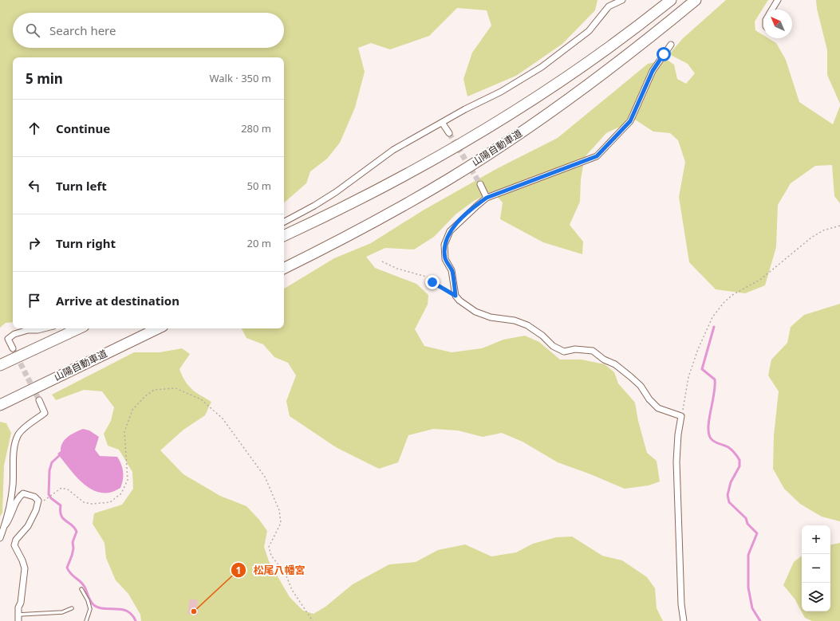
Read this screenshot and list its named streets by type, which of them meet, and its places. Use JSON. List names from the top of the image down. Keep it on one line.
{"streets":{"highway":["山陽自動車道"]},"places":["松尾八幡宮"],"north":"top left","page":{"search":"Search here","heading":["5 min","Walk · 350 m"],"list":[["Continue","280 m"],["Turn left","50 m"],["Turn right","20 m"],"Arrive at destination"],"map_buttons":["+","−"]}}
